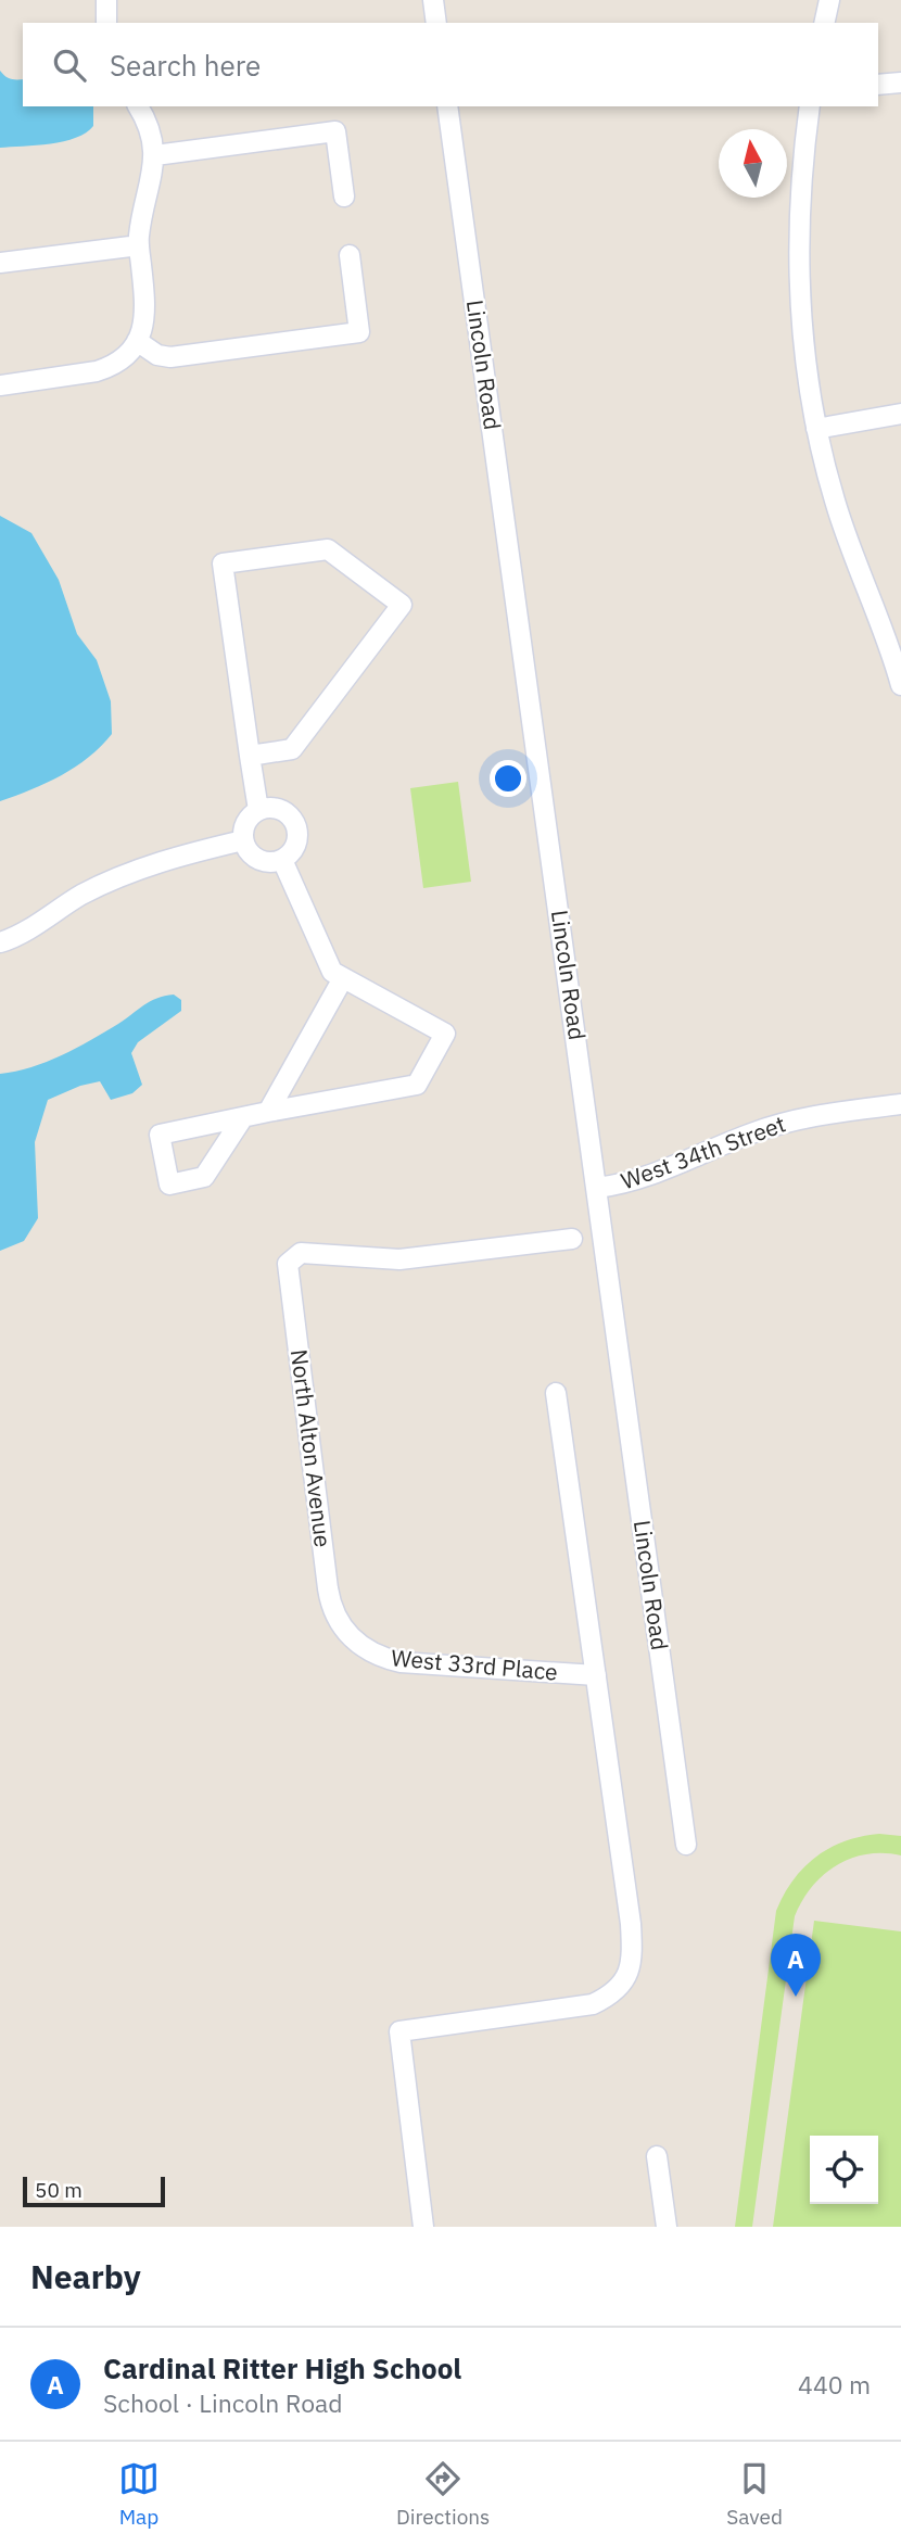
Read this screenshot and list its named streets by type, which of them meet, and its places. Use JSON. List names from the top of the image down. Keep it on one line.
{"streets":{"street":["Lincoln Road","West 34th Street","North Alton Avenue","West 33rd Place"]},"crossings":[["Lincoln Road","West 34th Street"],["North Alton Avenue","West 33rd Place"]],"scale_bar":"50 m","north":"top","page":{"search":"Search here","pins":"A","scale":"50 m","heading":"Nearby","list":[{"mark":"A","name":"Cardinal Ritter High School","note":"School · Lincoln Road","value":"440 m"}],"nav":["Map","Directions","Saved"]}}
